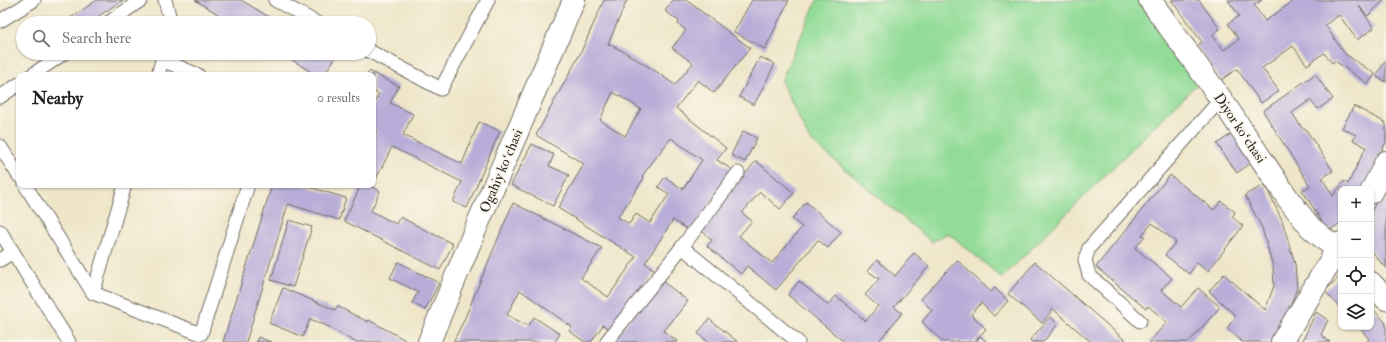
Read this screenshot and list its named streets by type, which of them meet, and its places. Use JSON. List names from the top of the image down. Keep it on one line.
{"streets":{"street":["Diyor koʻchasi","Ogahiy koʻchasi"]},"page":{"search":"Search here","heading":["Nearby","0 results"],"map_buttons":["+","−"]}}
